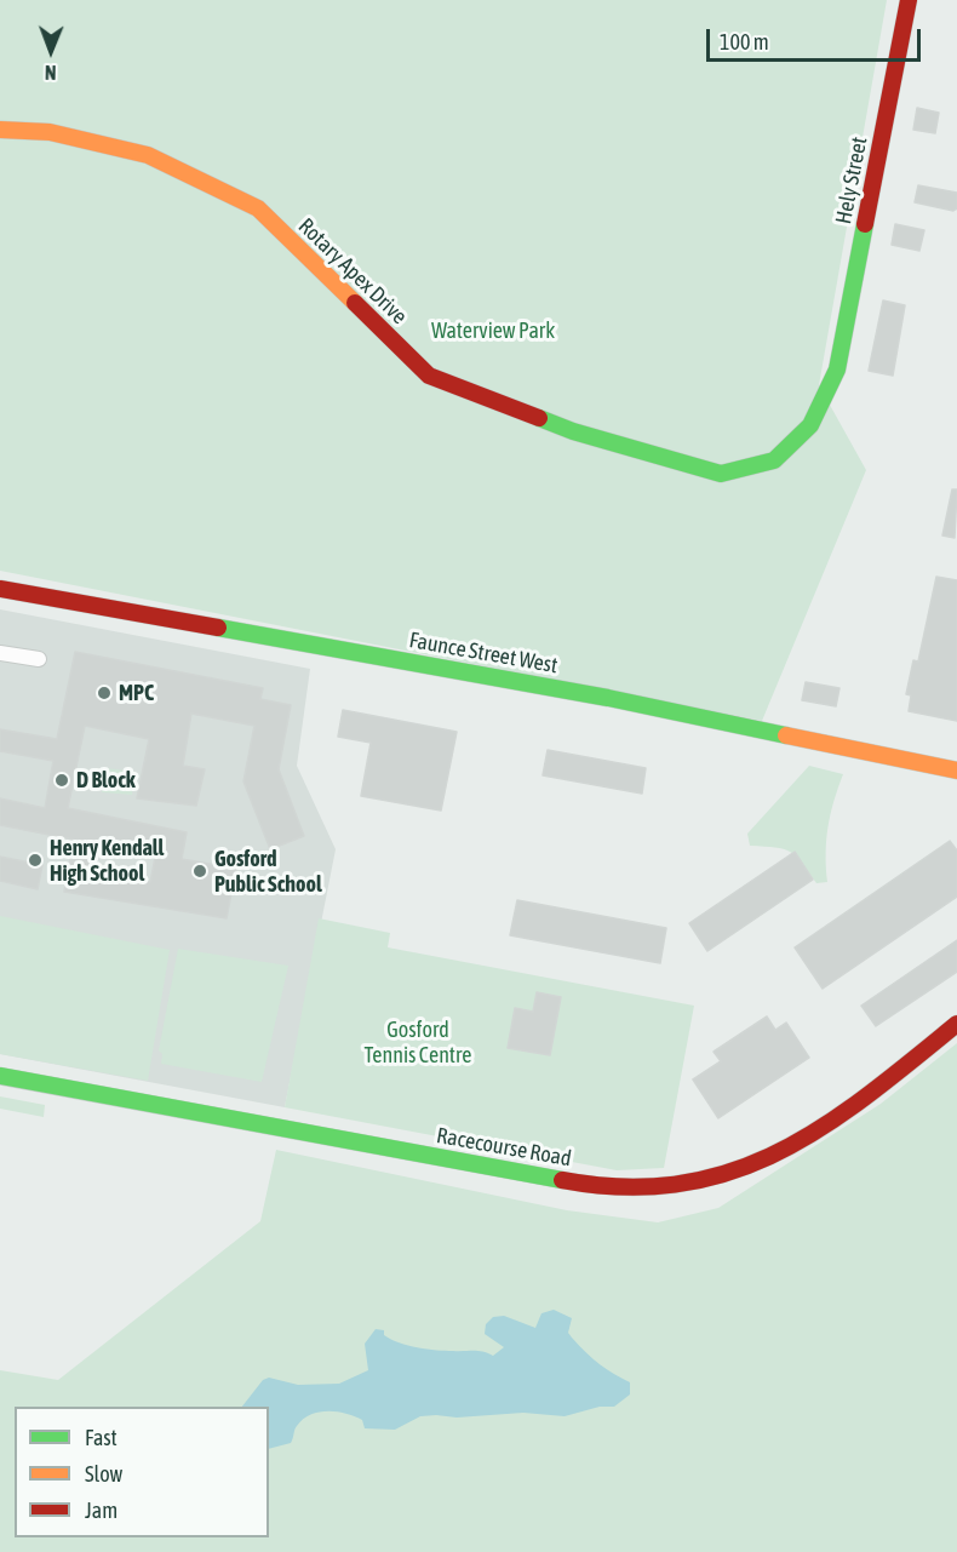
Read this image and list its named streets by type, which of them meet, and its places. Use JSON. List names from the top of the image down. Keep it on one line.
{"streets":{"street":["Hely Street","Rotary Apex Drive","Faunce Street West","Racecourse Road"]},"crossings":[["Hely Street","Rotary Apex Drive"]],"parks":["Waterview Park","Gosford Tennis Centre"],"places":["MPC","D Block","Henry Kendall High School","Gosford Public School"],"legend":["Fast","Slow","Jam"],"scale_bar":"100 m","north":"bottom"}
